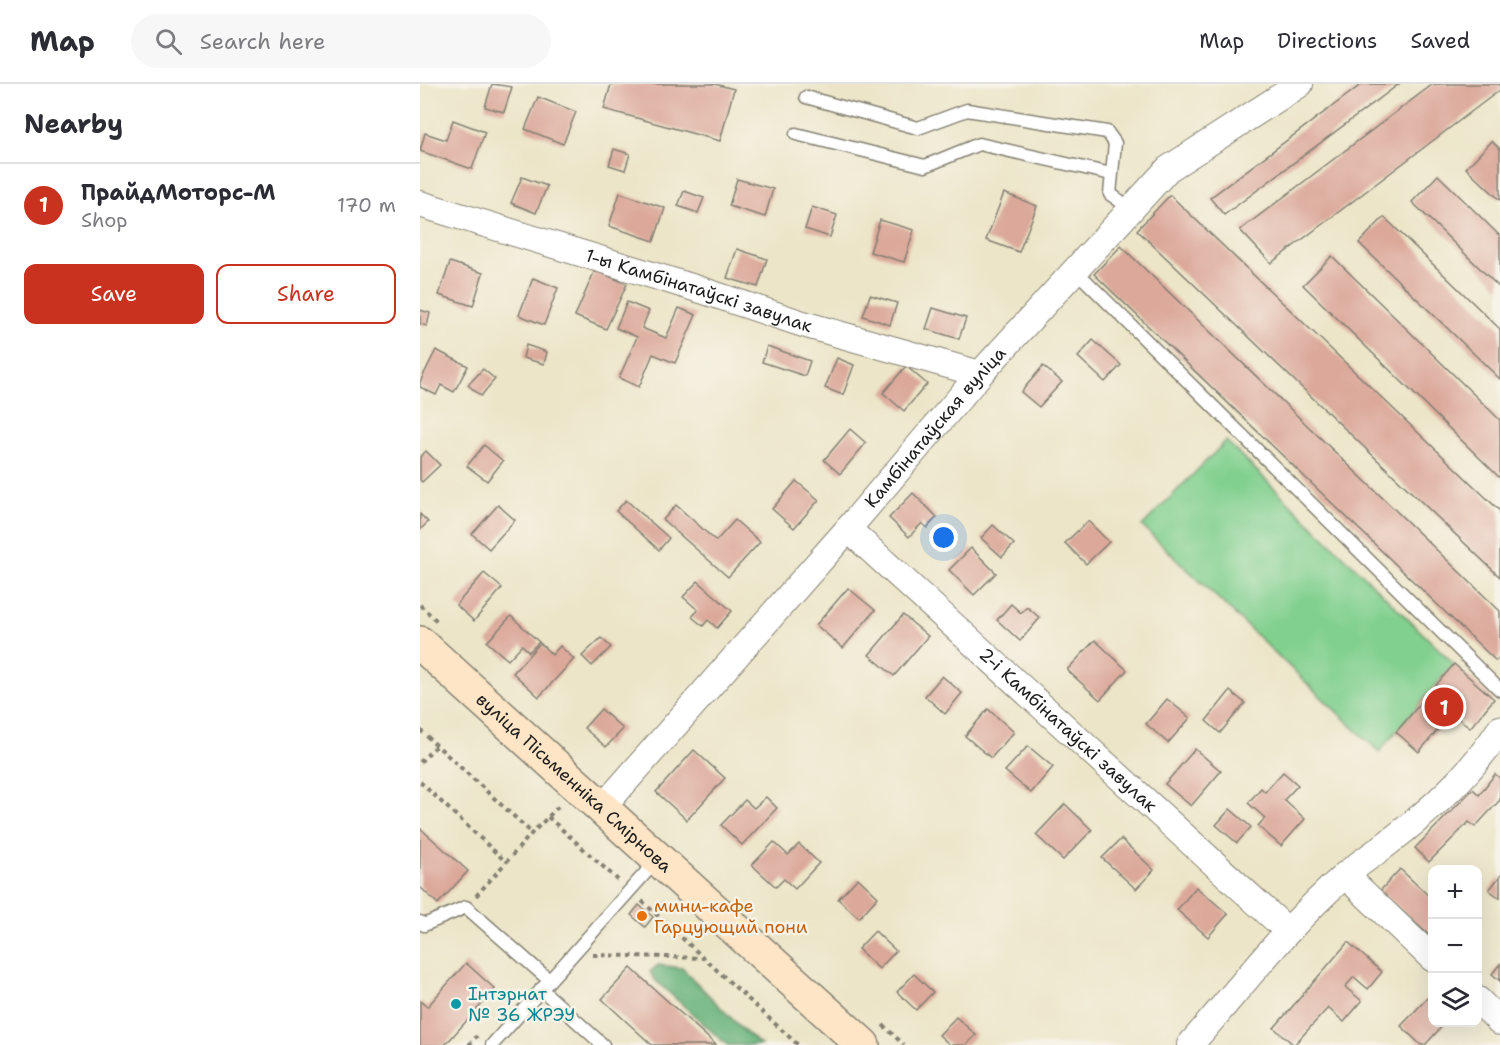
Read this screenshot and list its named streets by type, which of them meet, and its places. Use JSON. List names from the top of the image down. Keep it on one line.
{"streets":{"main road":["вуліца Пісьменніка Смірнова"],"street":["1-ы Камбінатаўскі завулак","Камбінатаўская вуліца","2-і Камбінатаўскі завулак"]},"crossings":[["1-ы Камбінатаўскі завулак","Камбінатаўская вуліца"],["Камбінатаўская вуліца","2-і Камбінатаўскі завулак"],["Камбінатаўская вуліца","вуліца Пісьменніка Смірнова"]],"places":["мини-кафе Гарцующий пони","Інтэрнат № 36 ЖРЭУ"],"page":{"header":"Map","search":"Search here","nav":["Map","Directions","Saved"],"heading":"Nearby","list":[{"mark":"1","name":"ПрайдМоторс-М","note":"Shop","value":"170 m"}],"buttons":["Save","Share"],"pins":"1","map_buttons":["+","−"]}}
